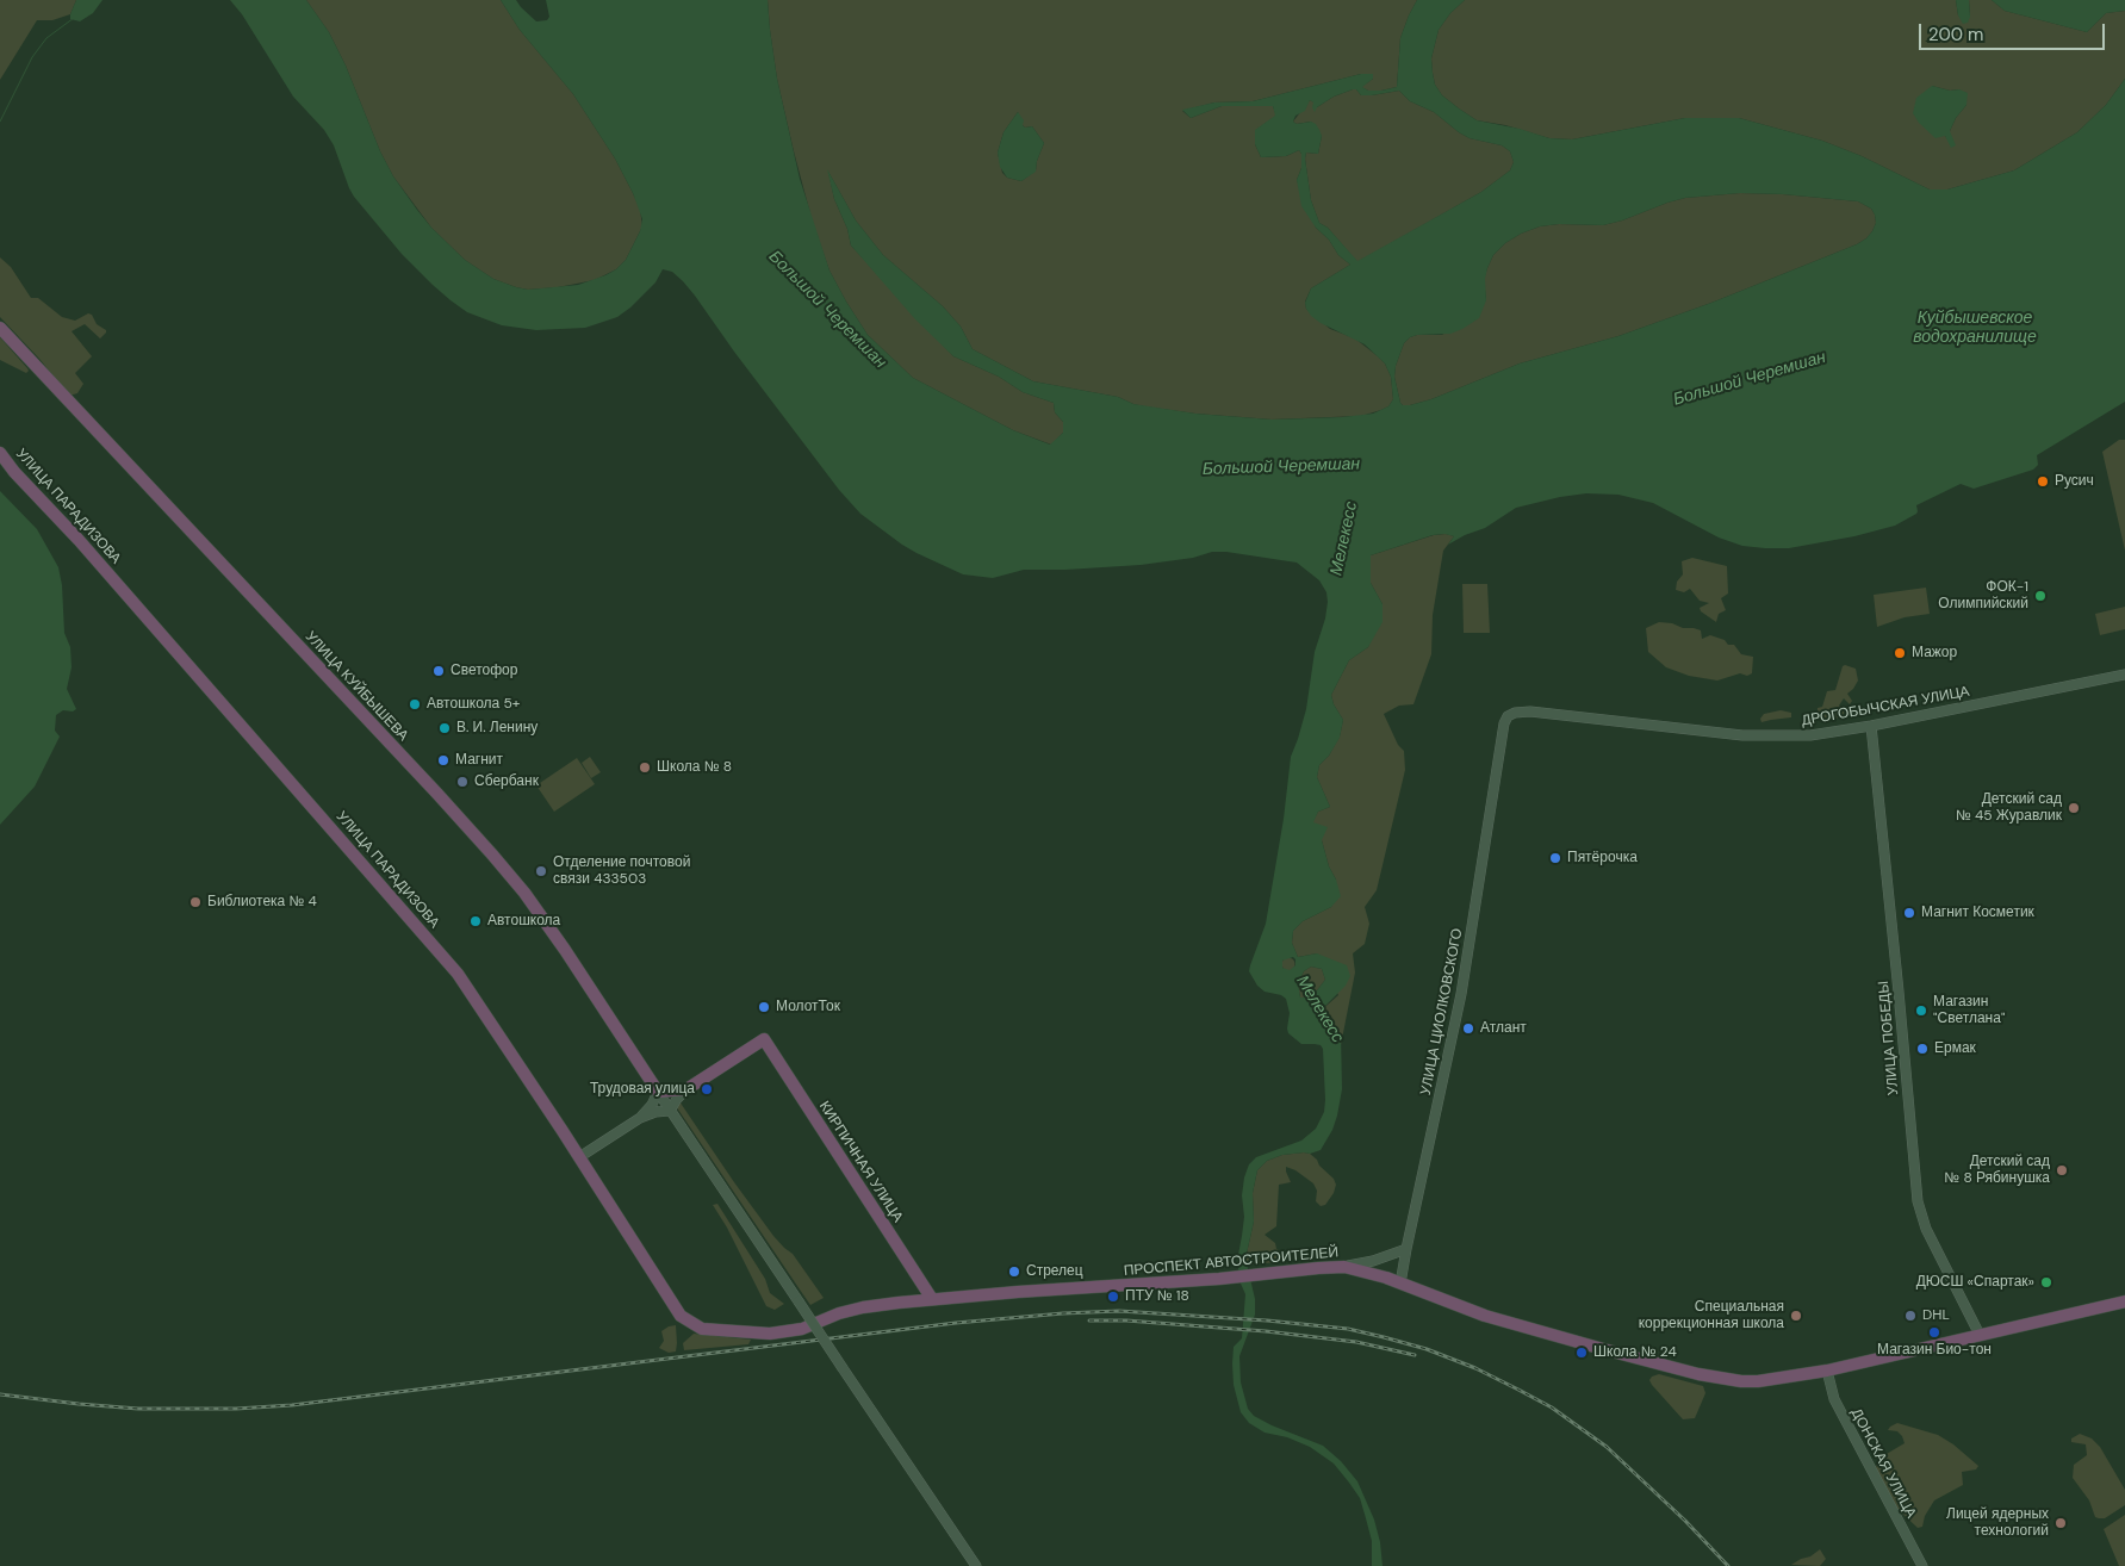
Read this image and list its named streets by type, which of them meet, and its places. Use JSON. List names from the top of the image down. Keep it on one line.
{"streets":{"highway":["УЛИЦА ПАРАДИЗОВА","УЛИЦА КУЙБЫШЕВА","КИРПИЧНАЯ УЛИЦА","ПРОСПЕКТ АВТОСТРОИТЕЛЕЙ"],"street":["ДРОГОБЫЧСКАЯ УЛИЦА","УЛИЦА ЦИОЛКОВСКОГО","УЛИЦА ПОБЕДЫ","ДОНСКАЯ УЛИЦА"]},"crossings":[["УЛИЦА ПАРАДИЗОВА","ПРОСПЕКТ АВТОСТРОИТЕЛЕЙ"],["ДРОГОБЫЧСКАЯ УЛИЦА","УЛИЦА ЦИОЛКОВСКОГО"],["ДРОГОБЫЧСКАЯ УЛИЦА","УЛИЦА ПОБЕДЫ"],["УЛИЦА ЦИОЛКОВСКОГО","ПРОСПЕКТ АВТОСТРОИТЕЛЕЙ"],["УЛИЦА ПОБЕДЫ","ПРОСПЕКТ АВТОСТРОИТЕЛЕЙ"],["КИРПИЧНАЯ УЛИЦА","ПРОСПЕКТ АВТОСТРОИТЕЛЕЙ"],["ПРОСПЕКТ АВТОСТРОИТЕЛЕЙ","ДОНСКАЯ УЛИЦА"]],"water":["Большой Черемшан","Куйбышевское водохранилище","Мелекесс"],"places":["Русич","ФОК-1 Олимпийский","Мажор","Светофор","Автошкола 5+","В. И. Ленину","Магнит","Школа № 8","Сбербанк","Детский сад № 45 Журавлик","Пятёрочка","Отделение почтовой связи 433503","Библиотека № 4","Магнит Косметик","Автошкола","МолотТок","Магазин \"Светлана\"","Атлант","Ермак","Трудовая улица","Детский сад № 8 Рябинушка","Стрелец","ДЮСШ «Спартак»","ПТУ № 18","Специальная коррекционная школа","DHL","Магазин Био-тон","Школа № 24","Лицей ядерных технологий"],"scale_bar":"200 m"}
